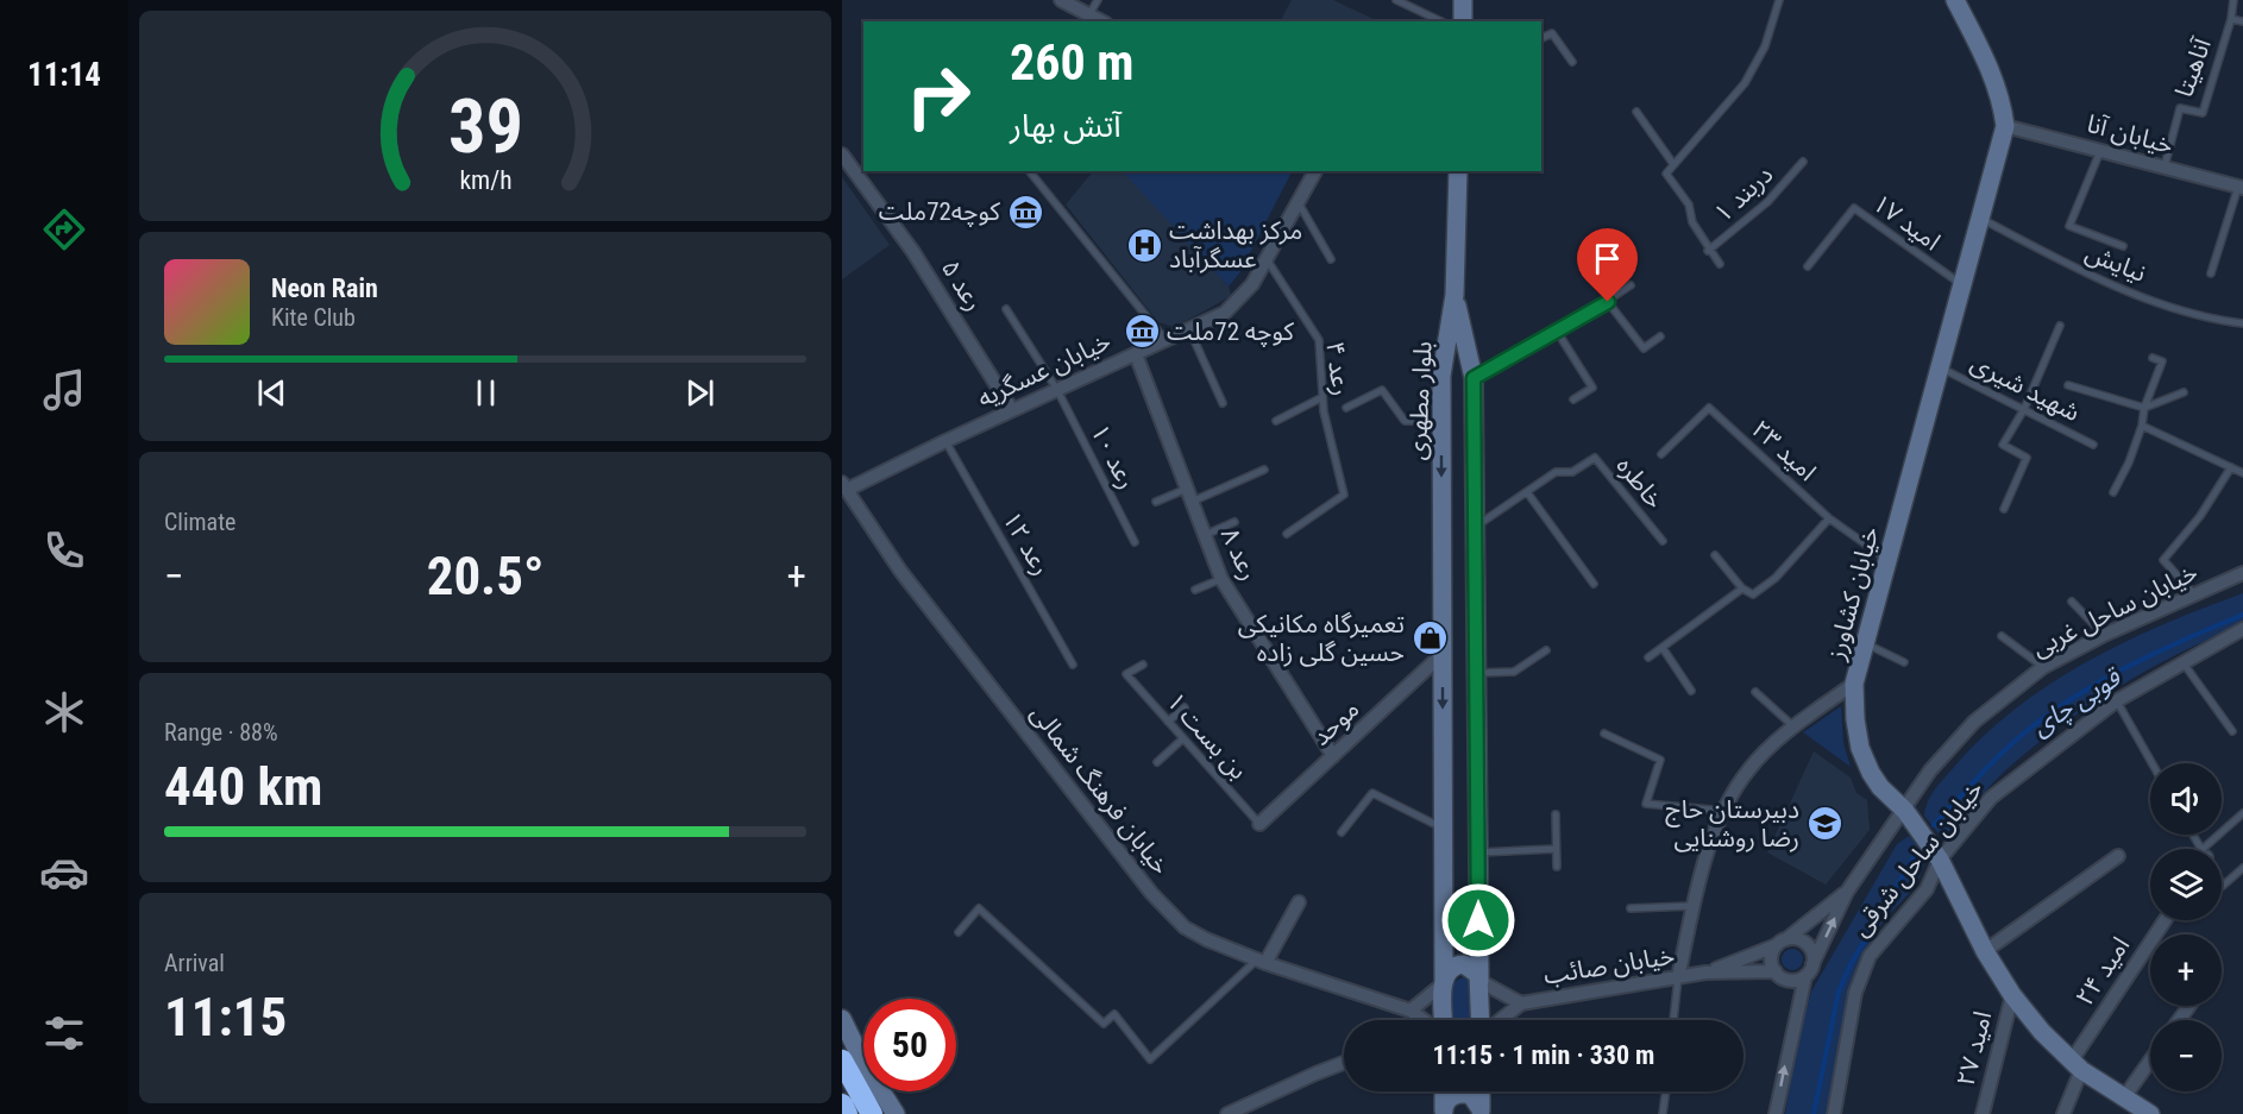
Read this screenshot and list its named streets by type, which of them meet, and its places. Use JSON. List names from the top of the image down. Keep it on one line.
{"streets":{"main road":["بلوار مطهری","خیابان کشاورز"],"street":["خیابان آنا","رعد ۵","خیابان عسگریه","رعد ۸","خیابان ساحل غربی","موحد","خیابان فرهنگ شمالی","خیابان ساحل شرقی","خیابان صائب","امید ۲۴","امید ۲۷"],"lane":["آناهیتا","دربند ۱","امید ۱۷","نیایش","رعد ۴","شهید شیری","امید ۲۳","رعد ۱۰","خاطره","رعد ۱۲","بن بست ۱"]},"crossings":[["آناهیتا","خیابان آنا"],["خیابان آنا","خیابان کشاورز"],["امید ۱۷","خیابان کشاورز"],["نیایش","خیابان کشاورز"],["رعد ۵","خیابان عسگریه"],["رعد ۴","خیابان عسگریه"],["خیابان عسگریه","رعد ۱۰"],["خیابان عسگریه","رعد ۱۲"],["خیابان عسگریه","رعد ۸"],["خیابان عسگریه","خیابان فرهنگ شمالی"],["شهید شیری","خیابان کشاورز"],["بلوار مطهری","خاطره"],["بلوار مطهری","موحد"],["بلوار مطهری","خیابان صائب"],["امید ۲۳","خیابان کشاورز"],["رعد ۸","موحد"],["خیابان کشاورز","خیابان ساحل غربی"],["خیابان کشاورز","خیابان ساحل شرقی"],["خیابان کشاورز","امید ۲۴"],["خیابان کشاورز","امید ۲۷"],["خیابان ساحل غربی","خیابان صائب"],["موحد","بن بست ۱"]],"water":["قوبی چای"],"places":{"museum":["کوچه72ملت","کوچه 72ملت"],"hospital":["مرکز بهداشت عسگرآباد"],"shop":["تعمیرگاه مکانیکی حسین گلی زاده"],"school or university":["دبیرستان حاج رضا روشنایی"]},"page":{"tabs":"11:14","turn":["260 m","آتش بهار"],"song":["Neon Rain","Kite Club"],"tile":["Climate",["Range · 88%","440 km"],["Arrival","11:15"]],"heat":["−","20.5°","+"],"map_buttons":["+","−"],"limit":"50","trip":"11:15 · 1 min · 330 m","gauge":["39","km/h"]}}
